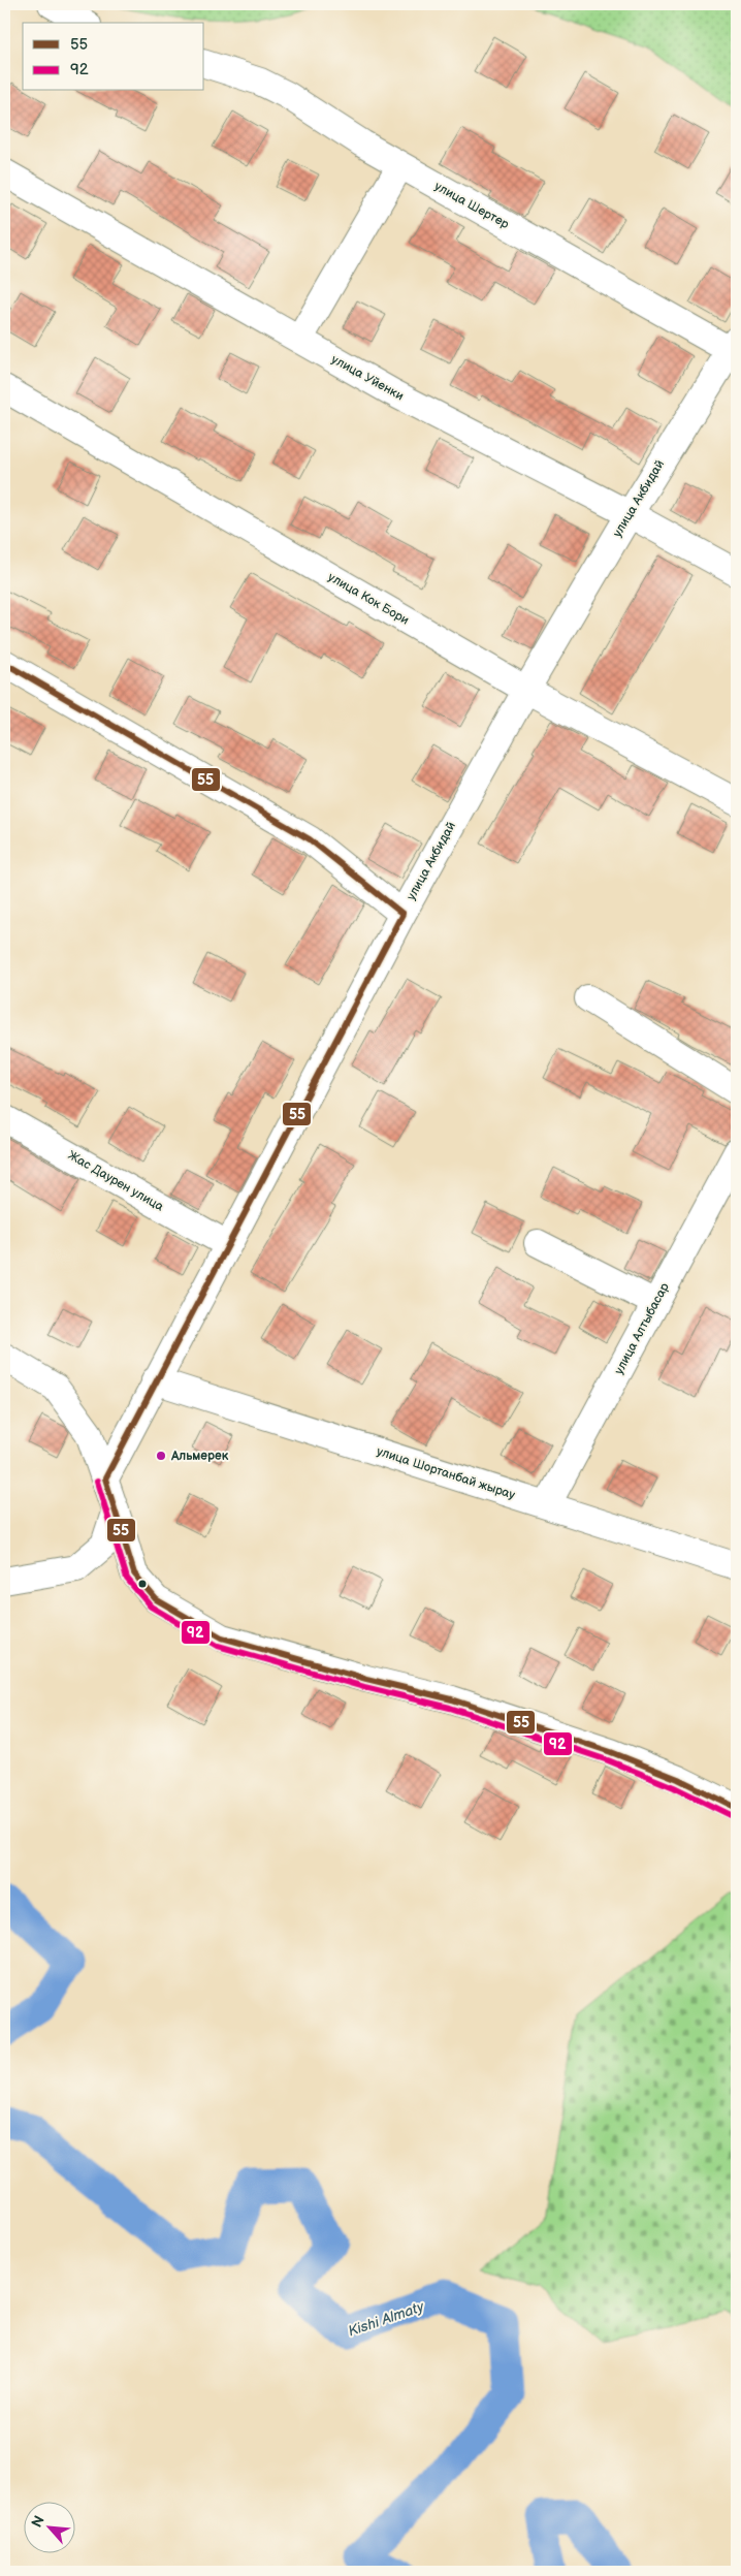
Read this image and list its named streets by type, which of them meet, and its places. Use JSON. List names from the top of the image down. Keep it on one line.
{"streets":{"street":["улица Шертер","улица Уйенки","улица Акбидай","улица Кок Бори","Жас Даурен улица","улица Алтыбасар","улица Шортанбай жырау"]},"crossings":[["улица Шертер","улица Акбидай"],["улица Уйенки","улица Акбидай"],["улица Акбидай","улица Кок Бори"],["улица Акбидай","Жас Даурен улица"],["улица Акбидай","улица Шортанбай жырау"],["улица Алтыбасар","улица Шортанбай жырау"]],"water":["Kіshі Almaty"],"places":["Альмерек"],"lines":["transit line 55","transit line 92"],"legend":["55","92"],"north":"top left"}
